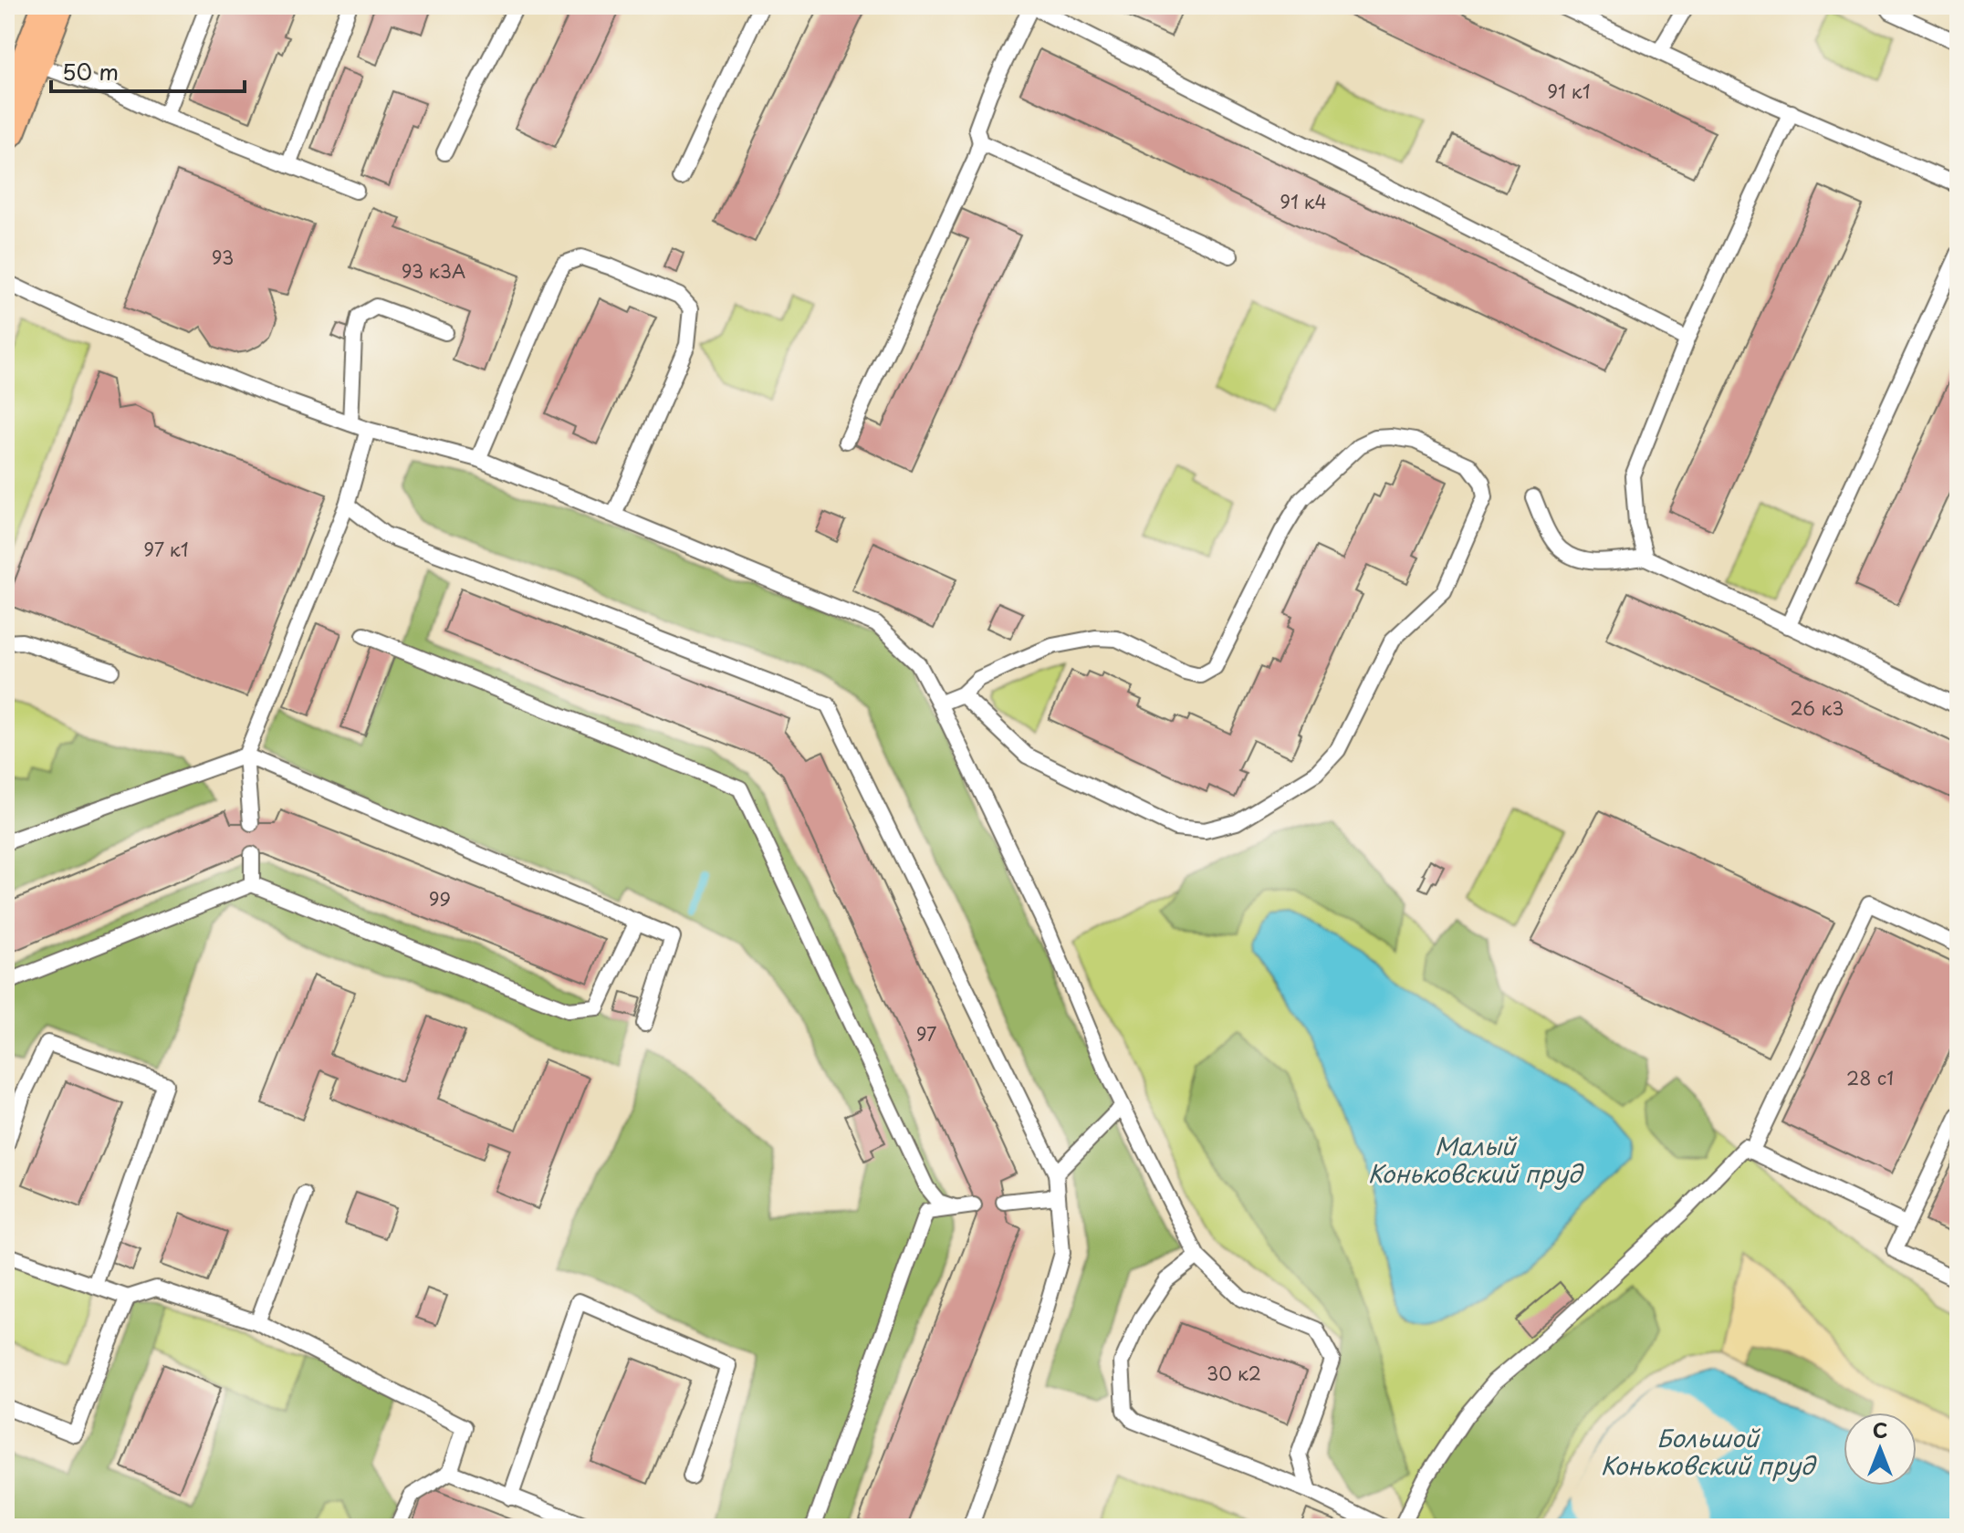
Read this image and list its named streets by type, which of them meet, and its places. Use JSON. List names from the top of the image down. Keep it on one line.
{"water":["Малый Коньковский пруд","Большой Коньковский пруд"],"house_numbers":["91 к1","91 к4","93","93 к3А","97 к1","26 к3","99","97","28 c1","30 к2"],"scale_bar":"50 m","north":"top"}
